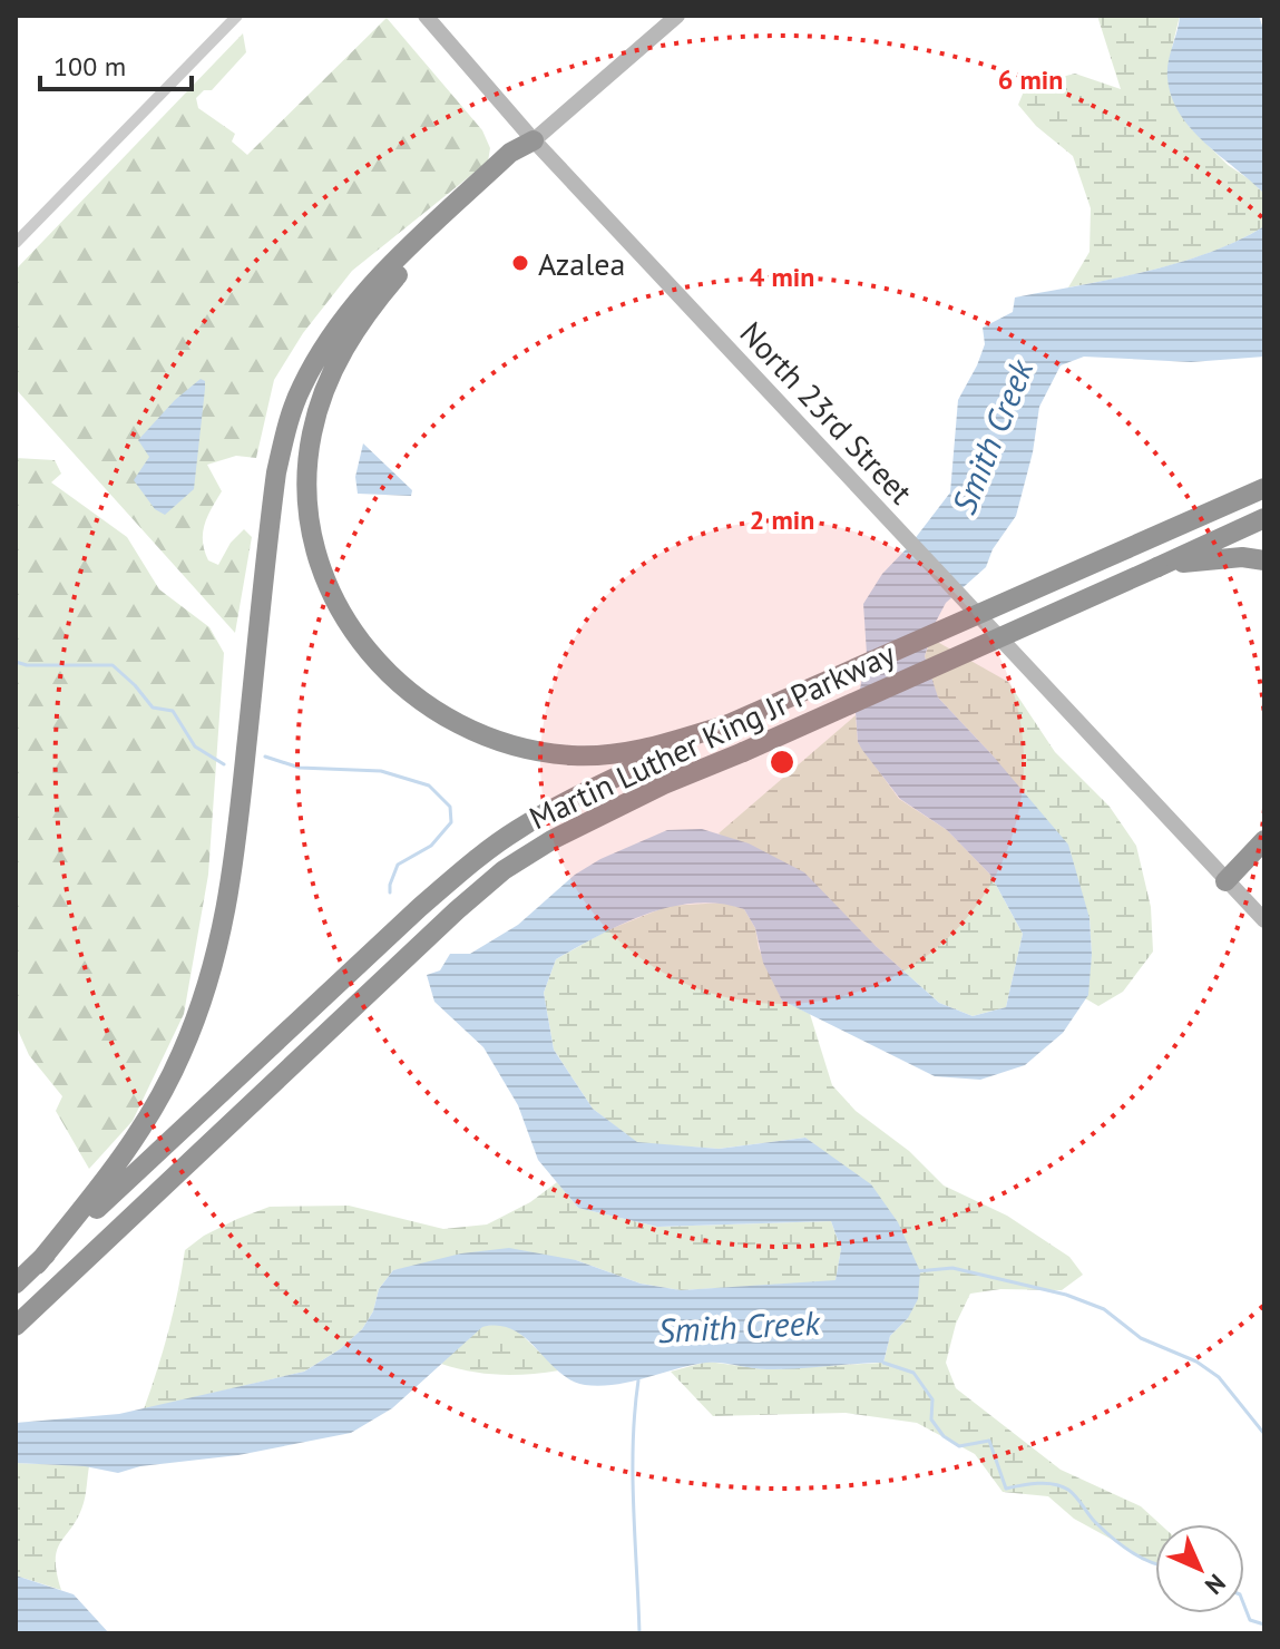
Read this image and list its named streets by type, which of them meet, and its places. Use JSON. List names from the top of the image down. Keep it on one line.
{"streets":{"highway":["Martin Luther King Jr Parkway"],"main road":["North 23rd Street"]},"water":["Smith Creek"],"places":["Azalea"],"scale_bar":"100 m","north":"bottom right","rings":["6 min","4 min","2 min"]}
